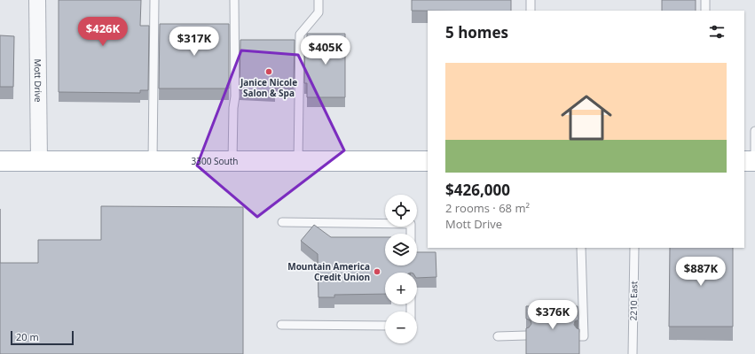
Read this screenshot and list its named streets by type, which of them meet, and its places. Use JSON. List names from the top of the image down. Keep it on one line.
{"streets":{"main road":["3300 South"],"street":["Mott Drive"],"lane":["2210 East"]},"crossings":[["Mott Drive","3300 South"]],"places":["Janice Nicole Salon & Spa","Mountain America Credit Union"],"scale_bar":"20 m","page":{"heading":"5 homes","price":["$426K","$317K","$405K","$887K","$376K"],"list":[{"name":"$426,000","note":"2 rooms · 68 m² · Mott Drive"}],"map_buttons":["+","−"],"scale":"20 m"}}
